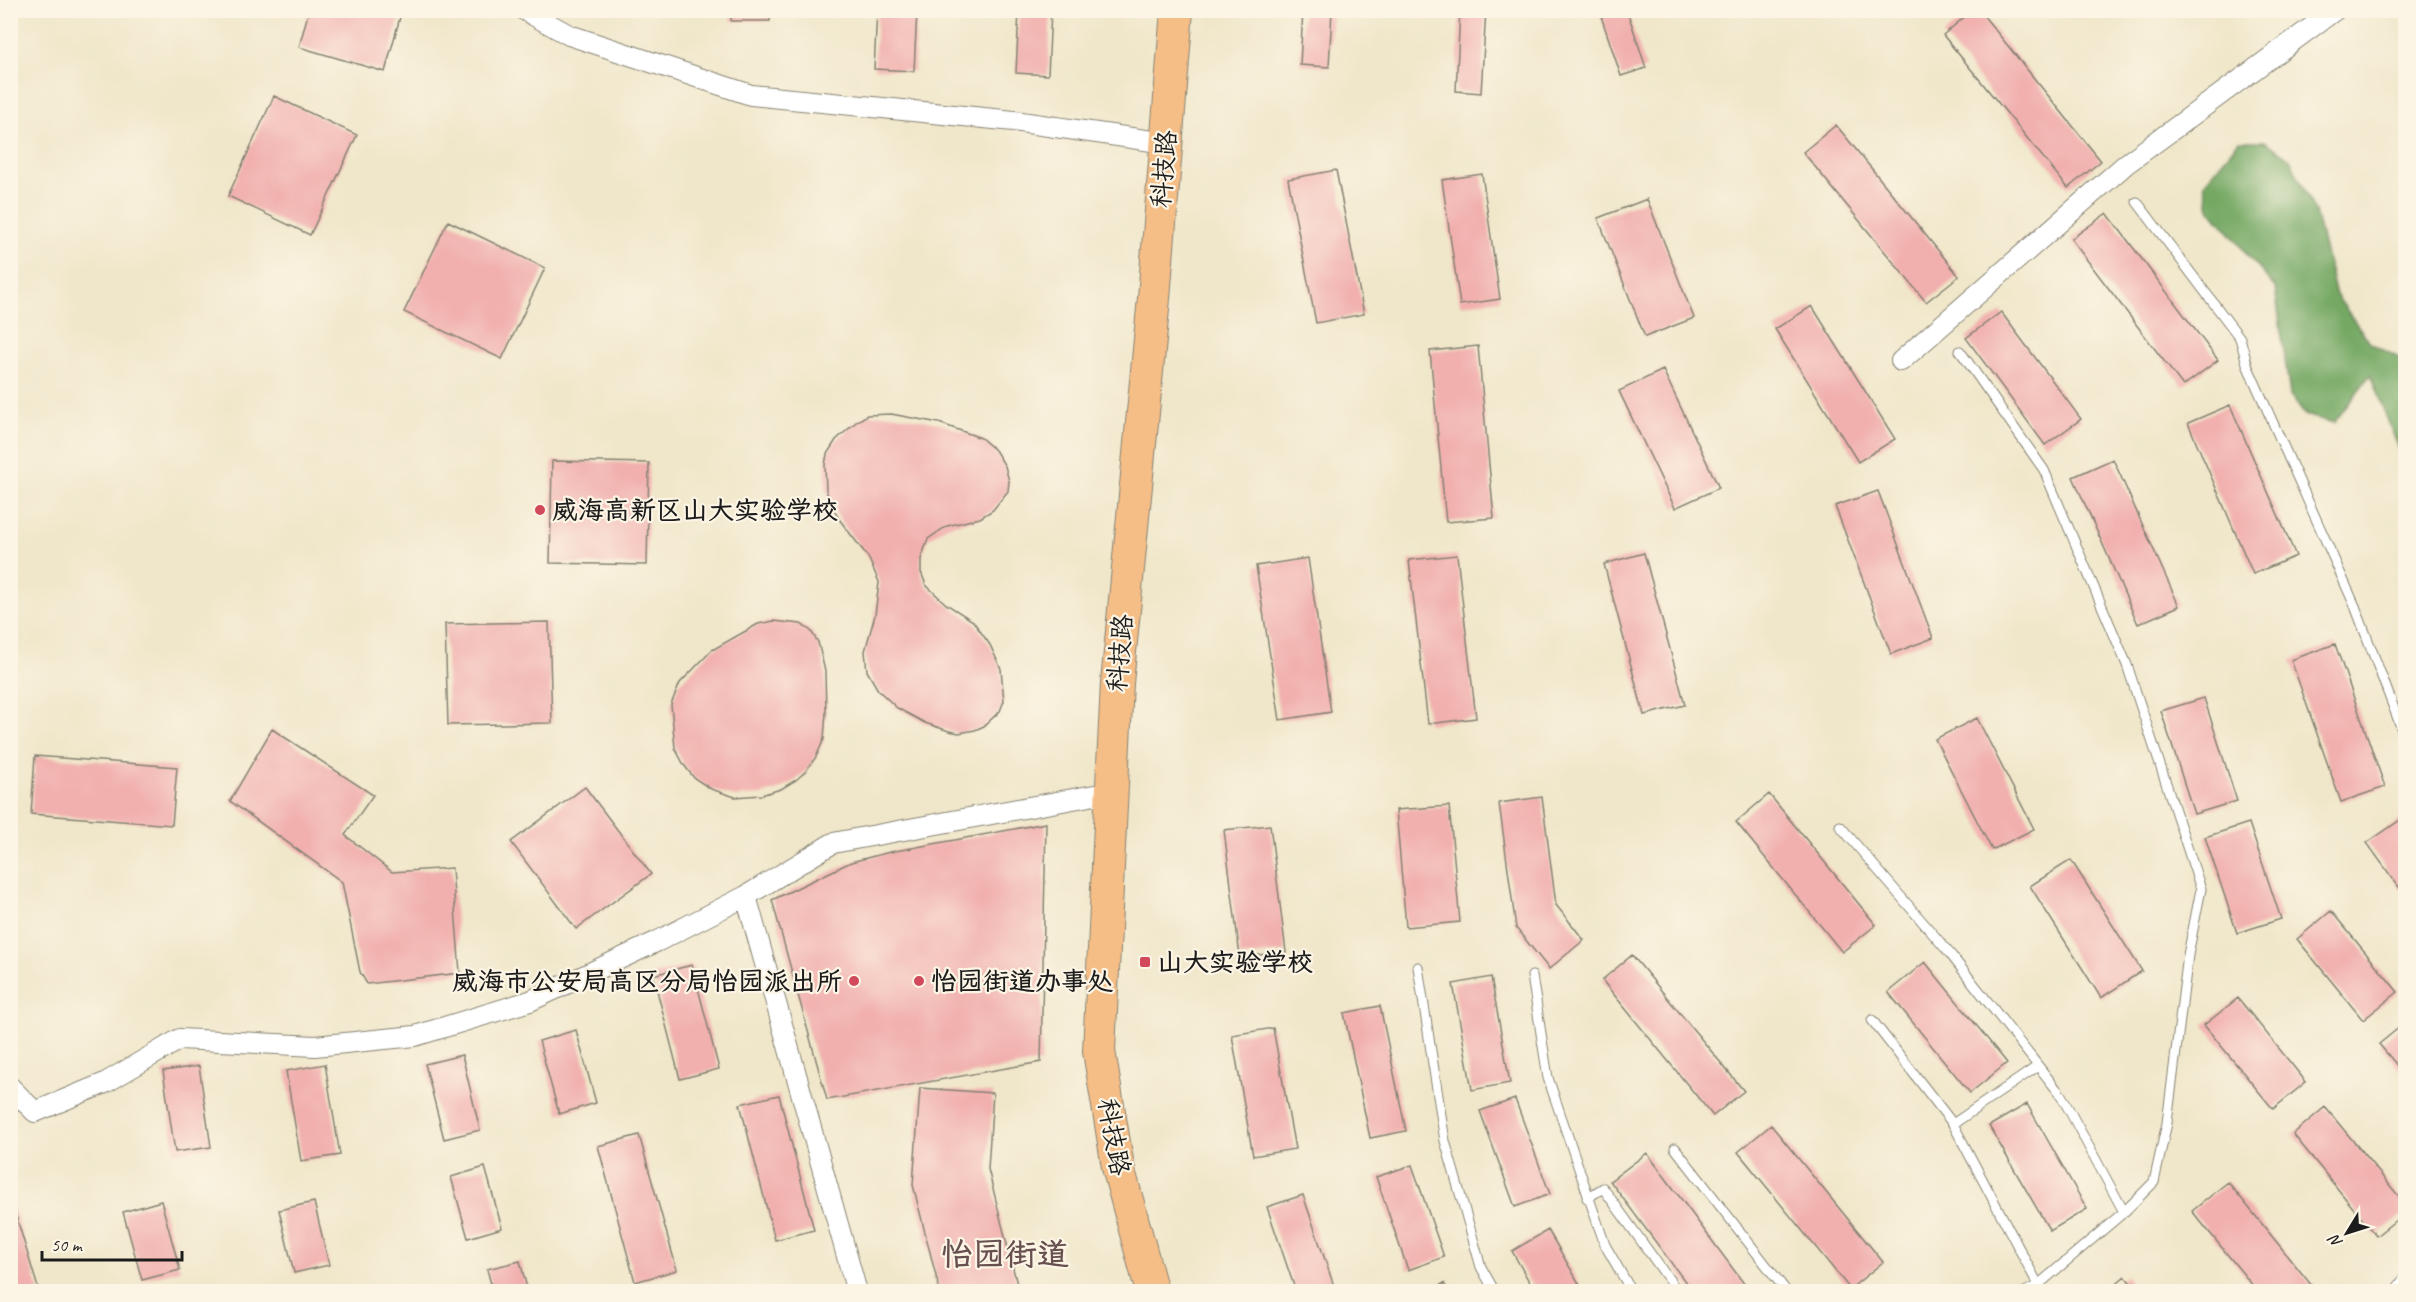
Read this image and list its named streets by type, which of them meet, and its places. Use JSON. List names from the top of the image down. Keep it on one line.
{"streets":{"main road":["科技路"]},"districts":["怡园街道"],"places":{"other":["威海高新区山大实验学校","威海市公安局高区分局怡园派出所","怡园街道办事处"],"transit":["山大实验学校"]},"scale_bar":"50 m","north":"bottom left"}
